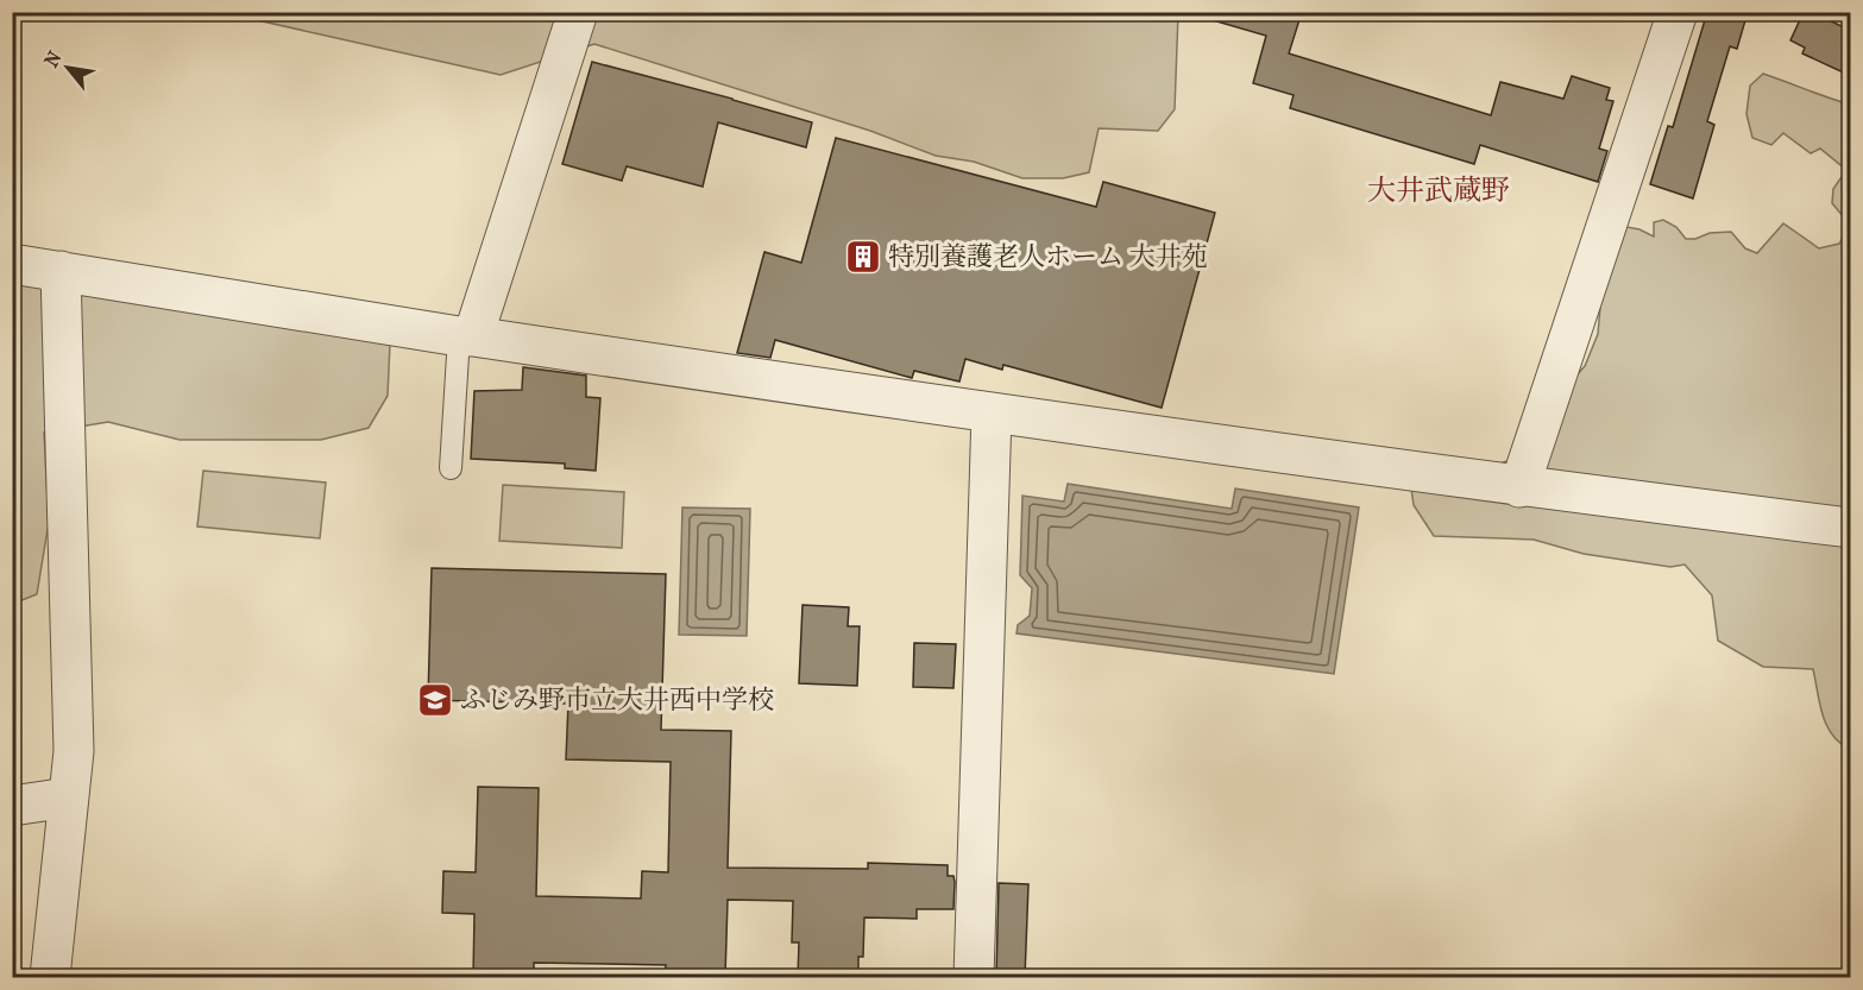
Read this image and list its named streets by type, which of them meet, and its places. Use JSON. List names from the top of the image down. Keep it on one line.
{"districts":["大井武蔵野"],"places":{"building":["特別養護老人ホーム 大井苑"],"school or university":["ふじみ野市立大井西中学校"]},"north":"top left"}
